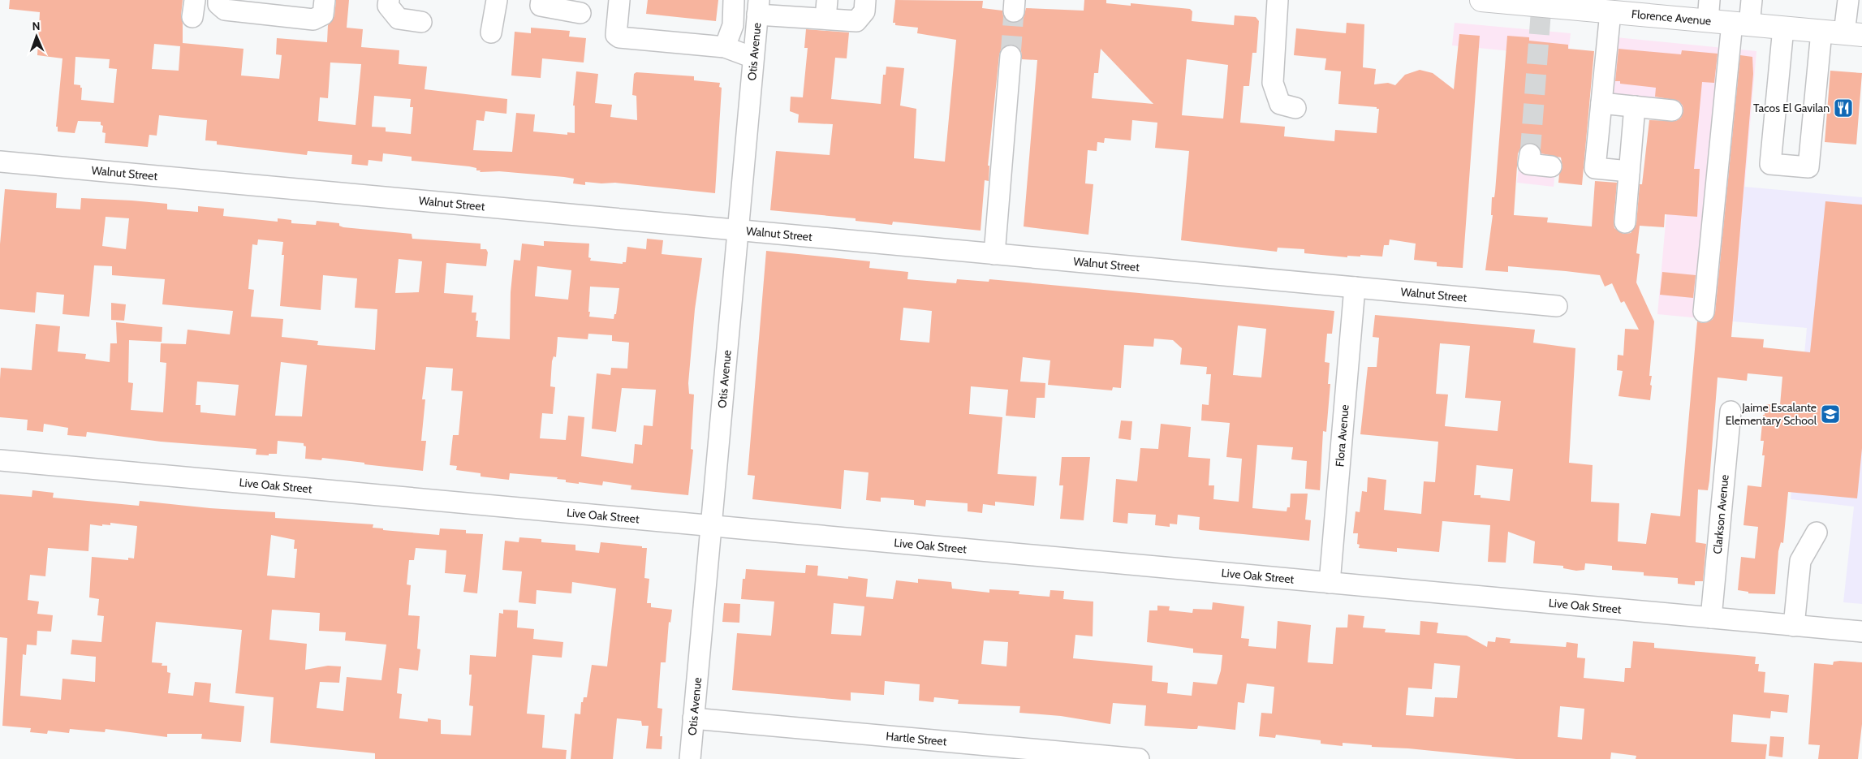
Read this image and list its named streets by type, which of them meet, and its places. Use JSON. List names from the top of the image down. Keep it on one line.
{"streets":{"main road":["Florence Avenue"],"street":["Otis Avenue","Walnut Street","Flora Avenue","Live Oak Street","Clarkson Avenue","Hartle Street"]},"crossings":[["Otis Avenue","Walnut Street"],["Otis Avenue","Live Oak Street"],["Otis Avenue","Hartle Street"],["Walnut Street","Flora Avenue"],["Flora Avenue","Live Oak Street"],["Live Oak Street","Clarkson Avenue"]],"places":{"restaurant":["Tacos El Gavilan"],"school or university":["Jaime Escalante Elementary School"]},"north":"top"}
